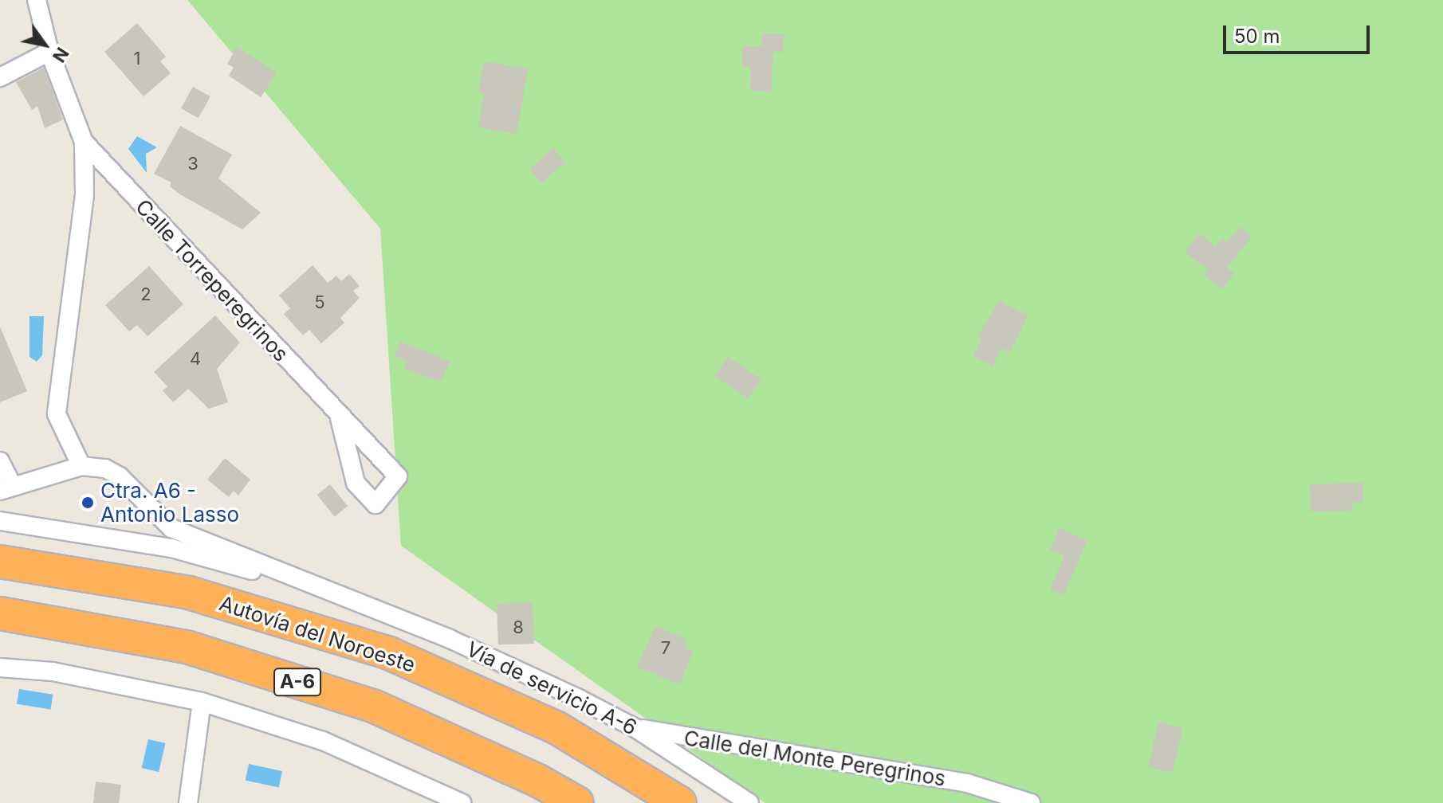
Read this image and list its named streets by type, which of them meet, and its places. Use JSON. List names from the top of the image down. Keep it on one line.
{"streets":{"highway":["Autovía del Noroeste","A-6"],"street":["Calle Torreperegrinos","Vía de servicio A-6","Calle del Monte Peregrinos"]},"crossings":[["Vía de servicio A-6","Calle del Monte Peregrinos"]],"places":["Ctra. A6 - Antonio Lasso"],"house_numbers":["1","3","2","5","4","8","7"],"scale_bar":"50 m","north":"bottom right"}
